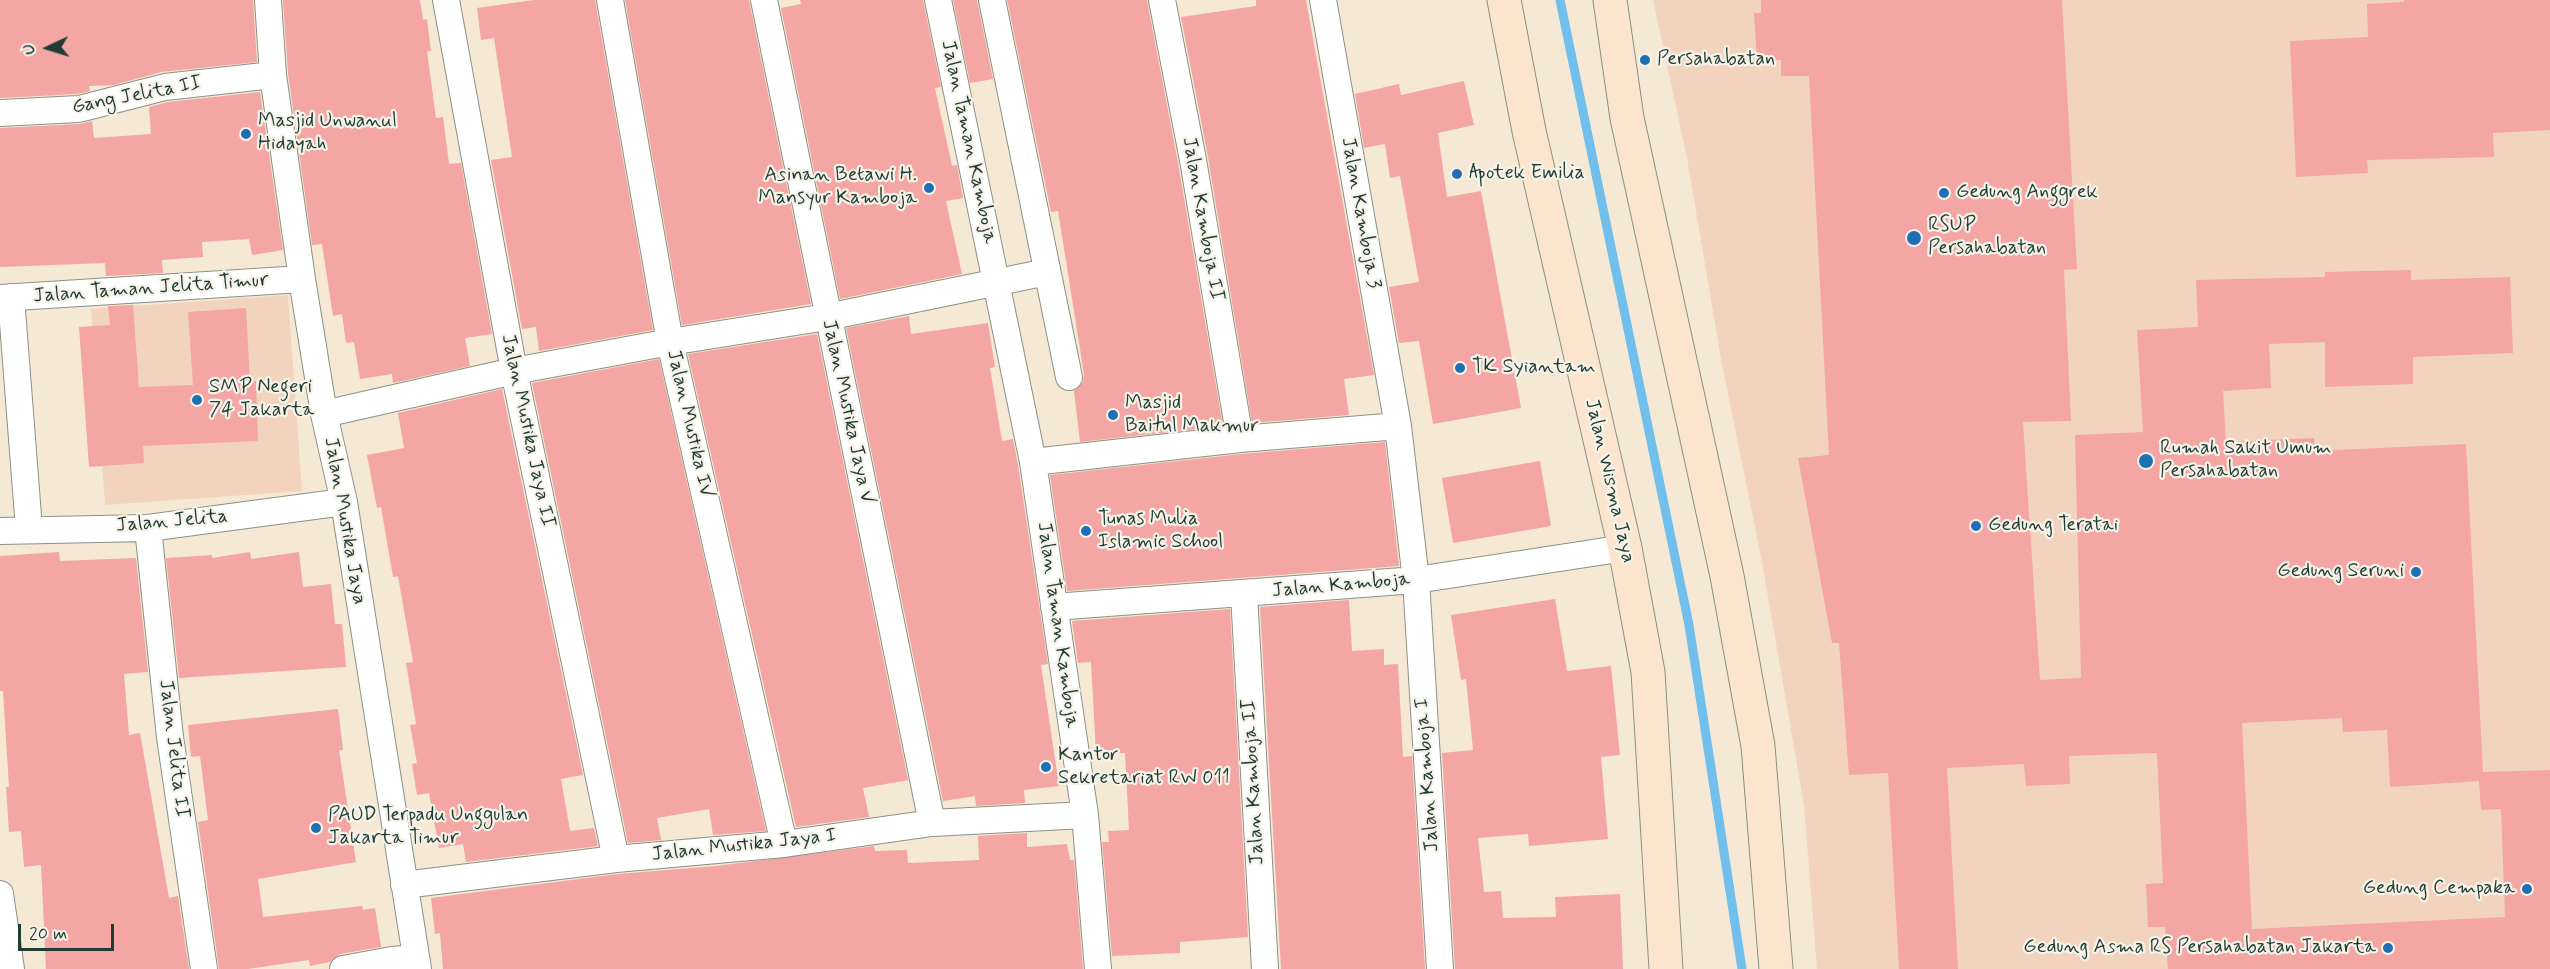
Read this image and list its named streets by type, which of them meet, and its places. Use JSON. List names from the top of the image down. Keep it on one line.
{"streets":{"street":["Gang Jelita II","Jalan Taman Kamboja","Jalan Kamboja 3","Jalan Kamboja II","Jalan Taman Jelita Timur","Jalan Mustika Jaya V","Jalan Mustika IV","Jalan Mustika Jaya II","Jalan Wisma Jaya","Jalan Mustika Jaya","Jalan Jelita","Jalan Kamboja","Jalan Jelita II","Jalan Kamboja I","Jalan Mustika Jaya I"]},"crossings":[["Gang Jelita II","Jalan Mustika Jaya"],["Jalan Taman Kamboja","Jalan Kamboja"],["Jalan Taman Kamboja","Jalan Mustika Jaya I"],["Jalan Kamboja 3","Jalan Kamboja"],["Jalan Kamboja 3","Jalan Kamboja I"],["Jalan Kamboja II","Jalan Kamboja"],["Jalan Taman Jelita Timur","Jalan Mustika Jaya"],["Jalan Mustika Jaya V","Jalan Mustika Jaya I"],["Jalan Mustika IV","Jalan Mustika Jaya I"],["Jalan Mustika Jaya II","Jalan Mustika Jaya I"],["Jalan Wisma Jaya","Jalan Kamboja"],["Jalan Mustika Jaya","Jalan Jelita"],["Jalan Mustika Jaya","Jalan Mustika Jaya I"],["Jalan Jelita","Jalan Jelita II"],["Jalan Kamboja","Jalan Kamboja I"]],"places":["Persahabatan","Masjid Unwanul Hidayah","Apotek Emilia","Asinan Betawi H. Mansyur Kamboja","Gedung Anggrek","RSUP Persahabatan","TK Syiantam","SMP Negeri 74 Jakarta","Masjid Baitul Makmur","Rumah Sakit Umum Persahabatan","Gedung Teratai","Tunas Mulia Islamic School","Gedung Seruni","Kantor Sekretariat RW 011","PAUD Terpadu Unggulan Jakarta Timur","Gedung Cempaka","Gedung Asma RS Persahabatan Jakarta"],"scale_bar":"20 m","north":"left"}
